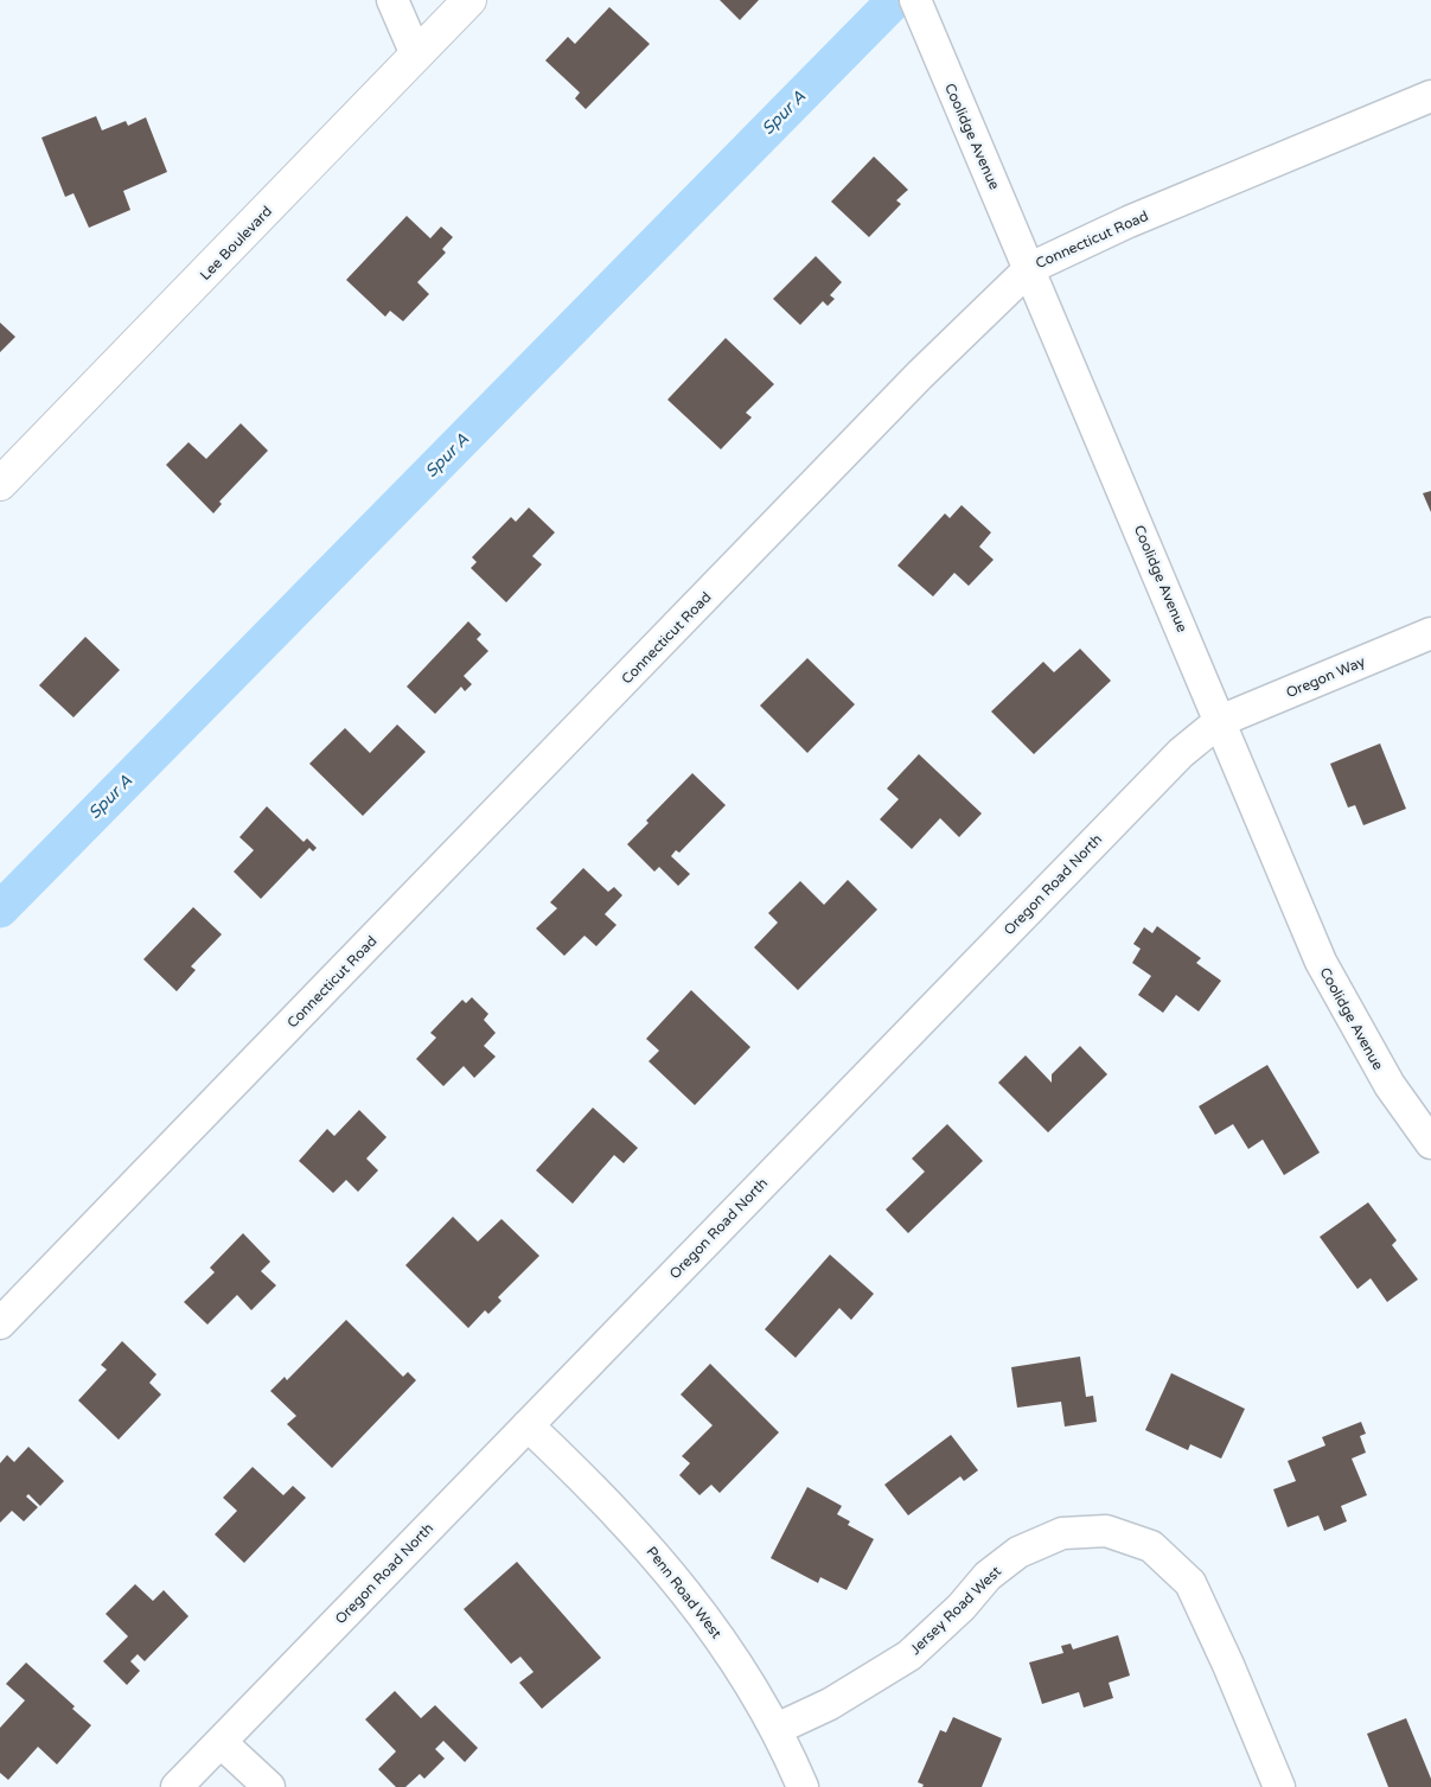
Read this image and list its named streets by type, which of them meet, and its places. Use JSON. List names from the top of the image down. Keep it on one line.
{"streets":{"main road":["Lee Boulevard"],"street":["Coolidge Avenue","Connecticut Road","Oregon Way","Oregon Road North","Penn Road West","Jersey Road West"]},"crossings":[["Coolidge Avenue","Connecticut Road"],["Coolidge Avenue","Oregon Way"],["Coolidge Avenue","Oregon Road North"],["Oregon Way","Oregon Road North"],["Oregon Road North","Penn Road West"],["Penn Road West","Jersey Road West"]],"water":["Spur A"]}
